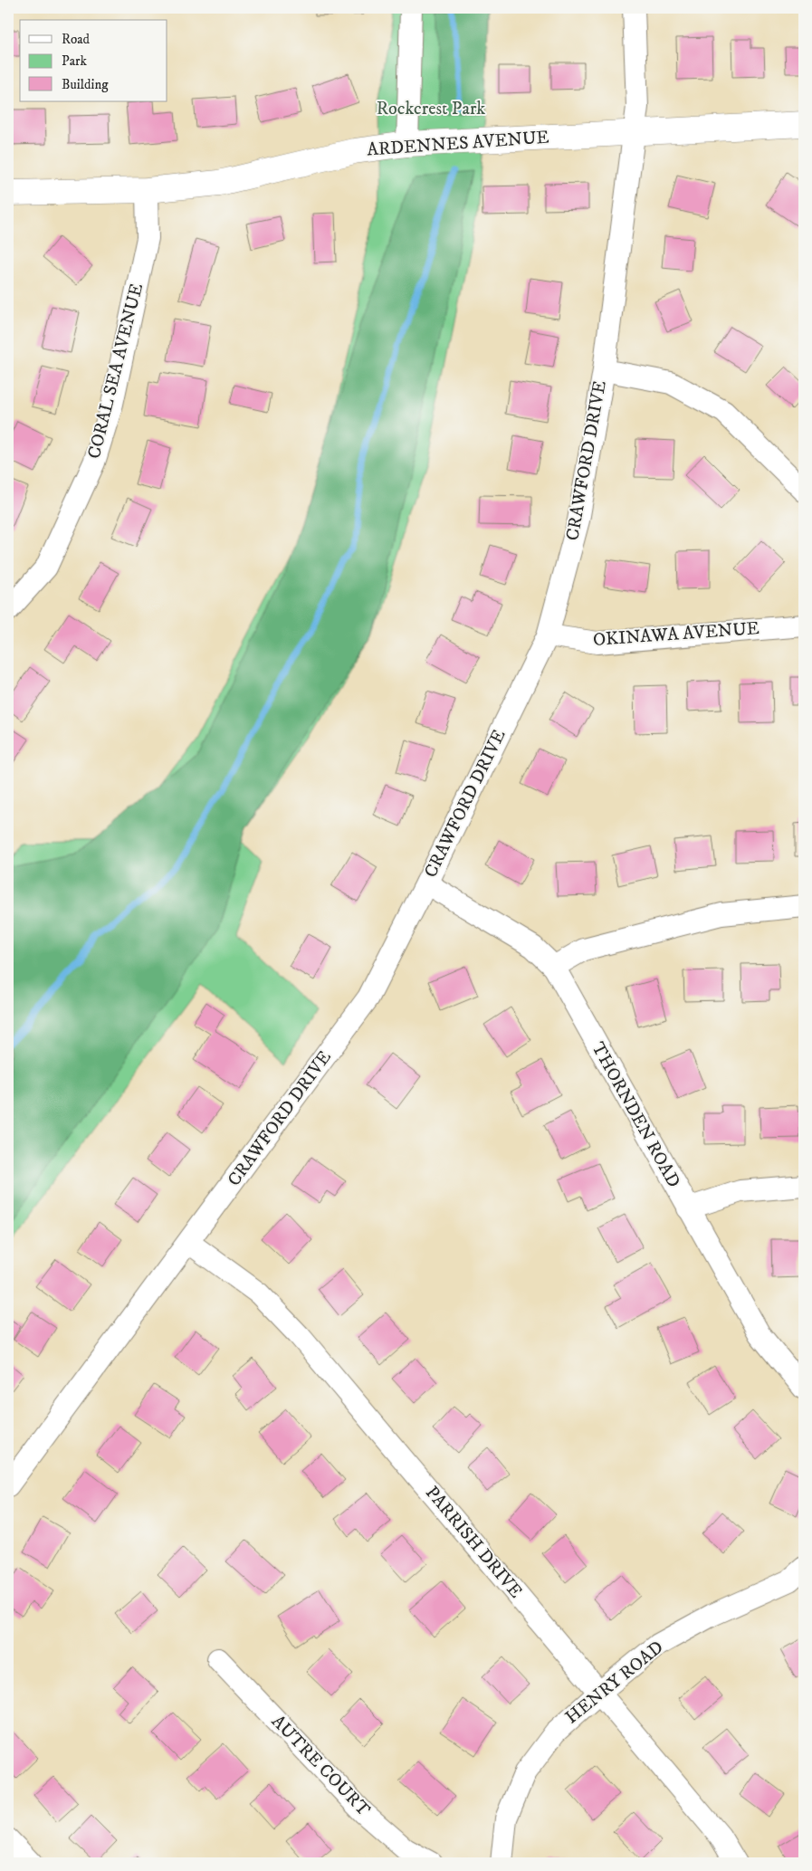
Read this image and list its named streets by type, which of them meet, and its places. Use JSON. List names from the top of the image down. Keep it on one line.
{"streets":{"street":["ARDENNES AVENUE","CORAL SEA AVENUE","CRAWFORD DRIVE","OKINAWA AVENUE","THORNDEN ROAD","PARRISH DRIVE","HENRY ROAD","AUTRE COURT"]},"crossings":[["ARDENNES AVENUE","CORAL SEA AVENUE"],["ARDENNES AVENUE","CRAWFORD DRIVE"],["CRAWFORD DRIVE","OKINAWA AVENUE"],["CRAWFORD DRIVE","THORNDEN ROAD"],["CRAWFORD DRIVE","PARRISH DRIVE"],["PARRISH DRIVE","HENRY ROAD"]],"parks":["Rockcrest Park"],"legend":["Road","Park","Building"]}
